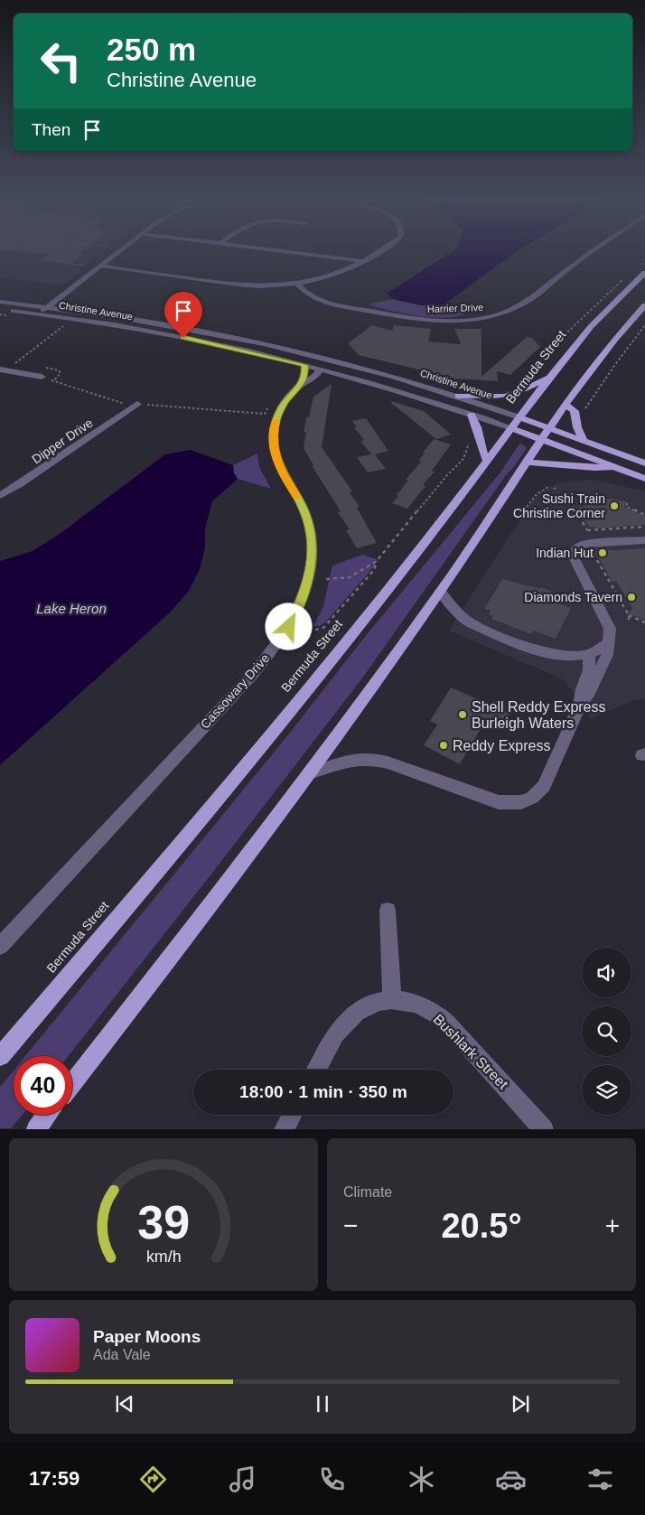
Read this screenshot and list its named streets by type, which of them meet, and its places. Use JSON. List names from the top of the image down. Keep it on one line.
{"streets":{"main road":["Christine Avenue","Bermuda Street"],"street":["Harrier Drive","Dipper Drive","Cassowary Drive","Bushlark Street"]},"crossings":[["Christine Avenue","Bermuda Street"],["Christine Avenue","Cassowary Drive"]],"water":["Lake Heron"],"places":["Sushi Train Christine Corner","Indian Hut","Diamonds Tavern","Shell Reddy Express Burleigh Waters","Reddy Express"],"page":{"turn":["250 m","Christine Avenue"],"then":"Then","limit":"40","trip":"18:00 · 1 min · 350 m","tile":"Climate","heat":["−","20.5°","+"],"song":["Paper Moons","Ada Vale"],"tabs":"17:59","gauge":["39","km/h"]}}
